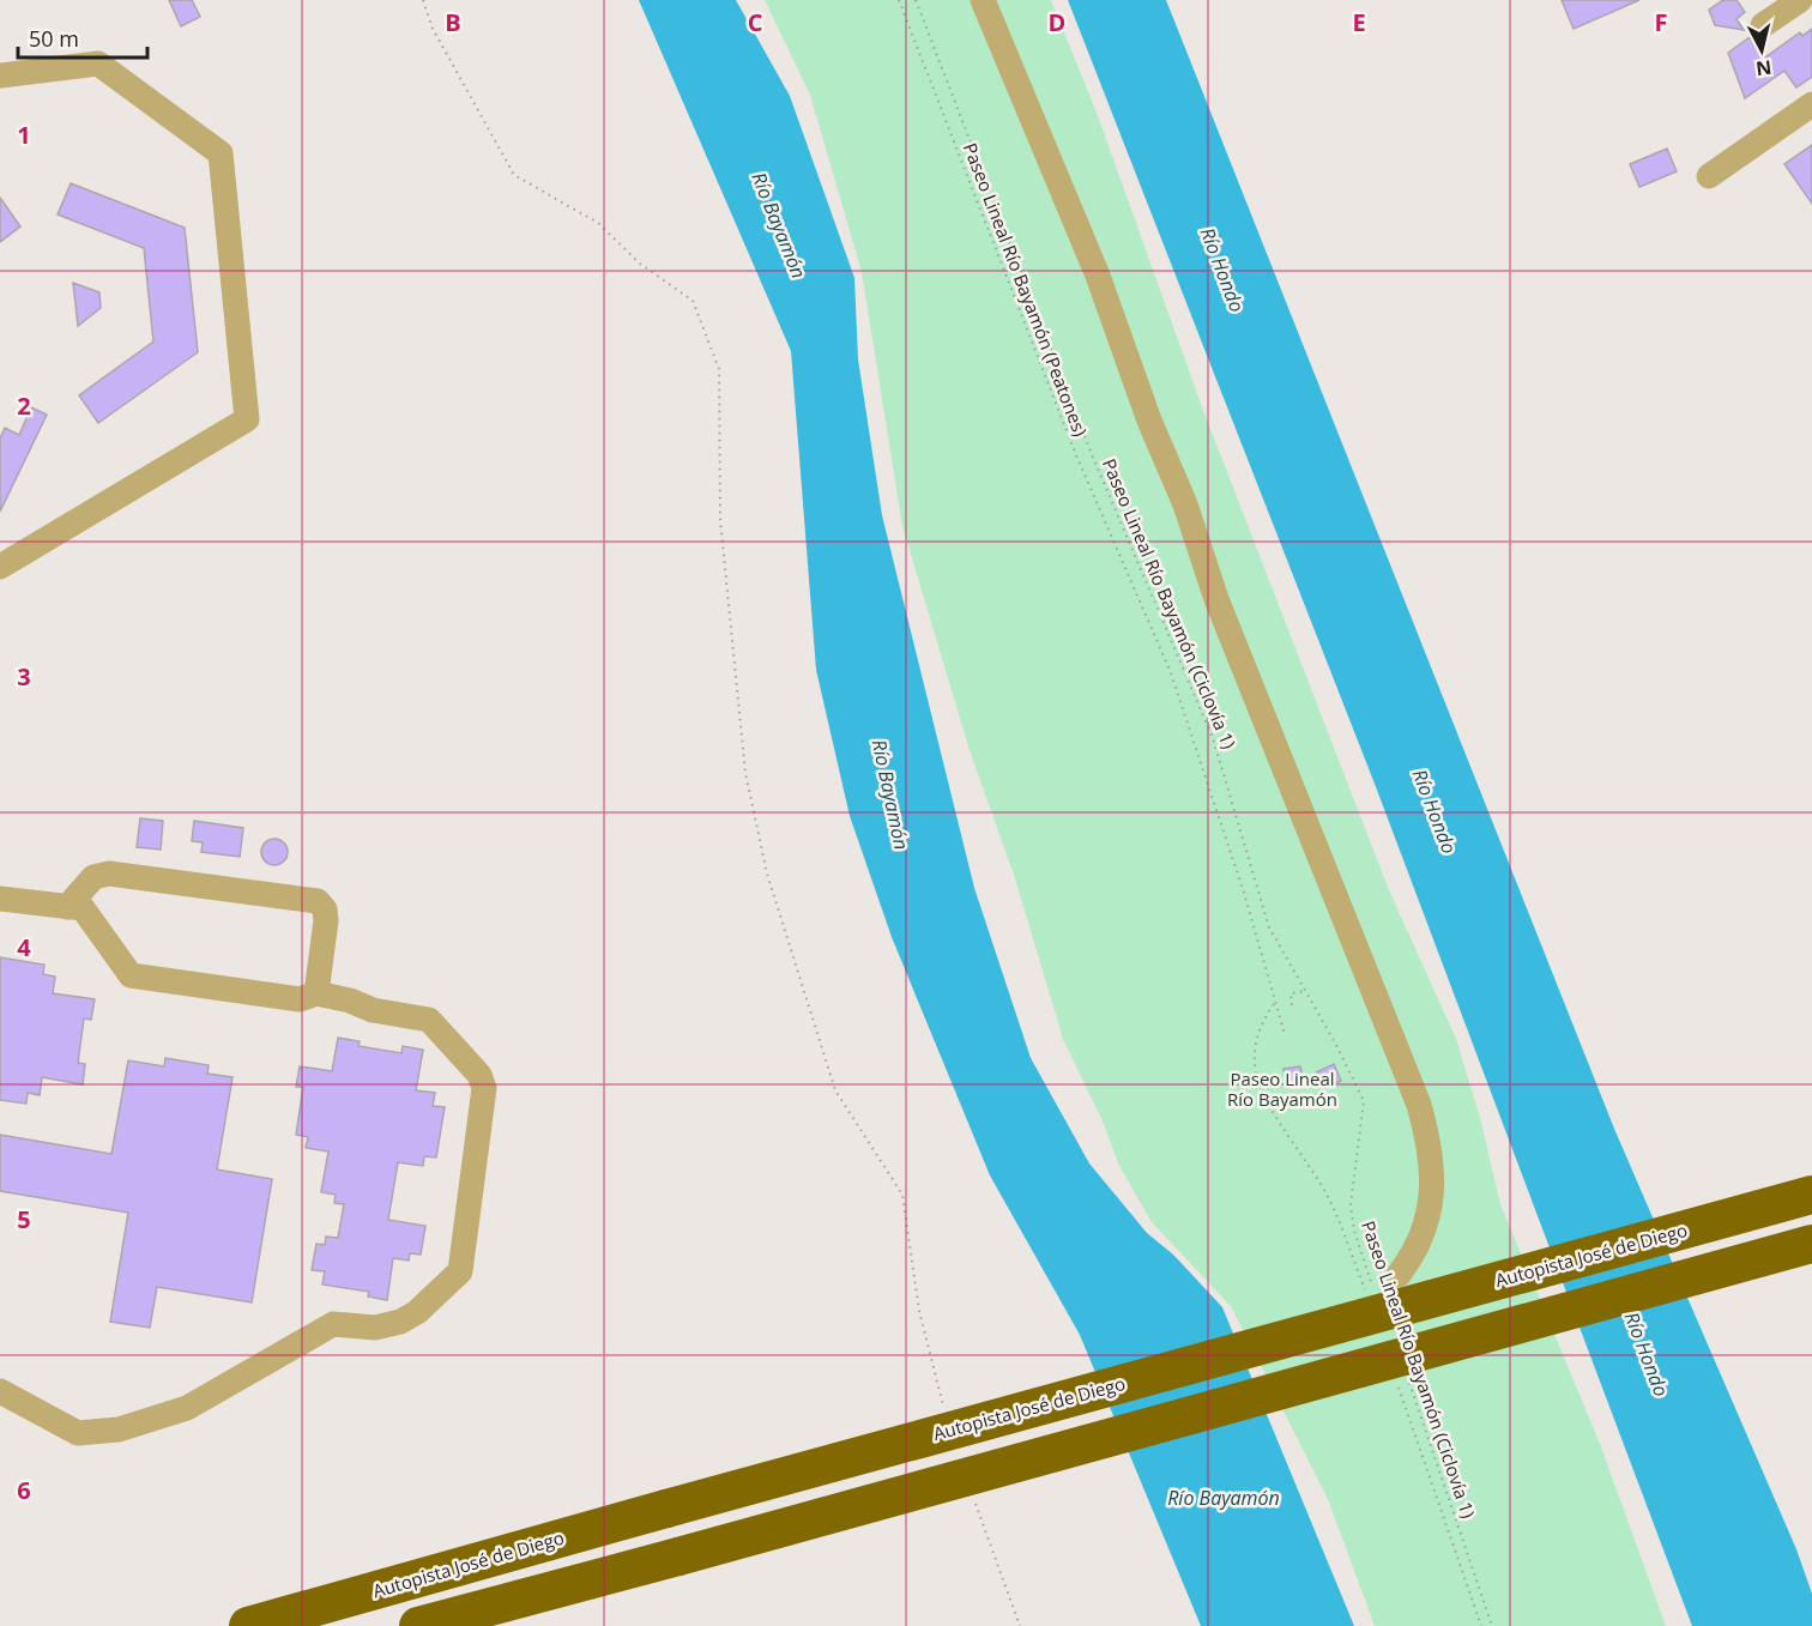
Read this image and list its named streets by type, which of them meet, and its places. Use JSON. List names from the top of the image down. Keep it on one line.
{"streets":{"highway":["Autopista José de Diego"],"path":["Paseo Lineal Río Bayamón (Peatones)","Paseo Lineal Río Bayamón (Ciclovía 1)"]},"water":["Río Bayamón","Río Hondo"],"parks":["Paseo Lineal Río Bayamón"],"scale_bar":"50 m","north":"bottom","grid":{"columns":["B","C","D","E","F"],"rows":["1","2","3","4","5","6"]}}
